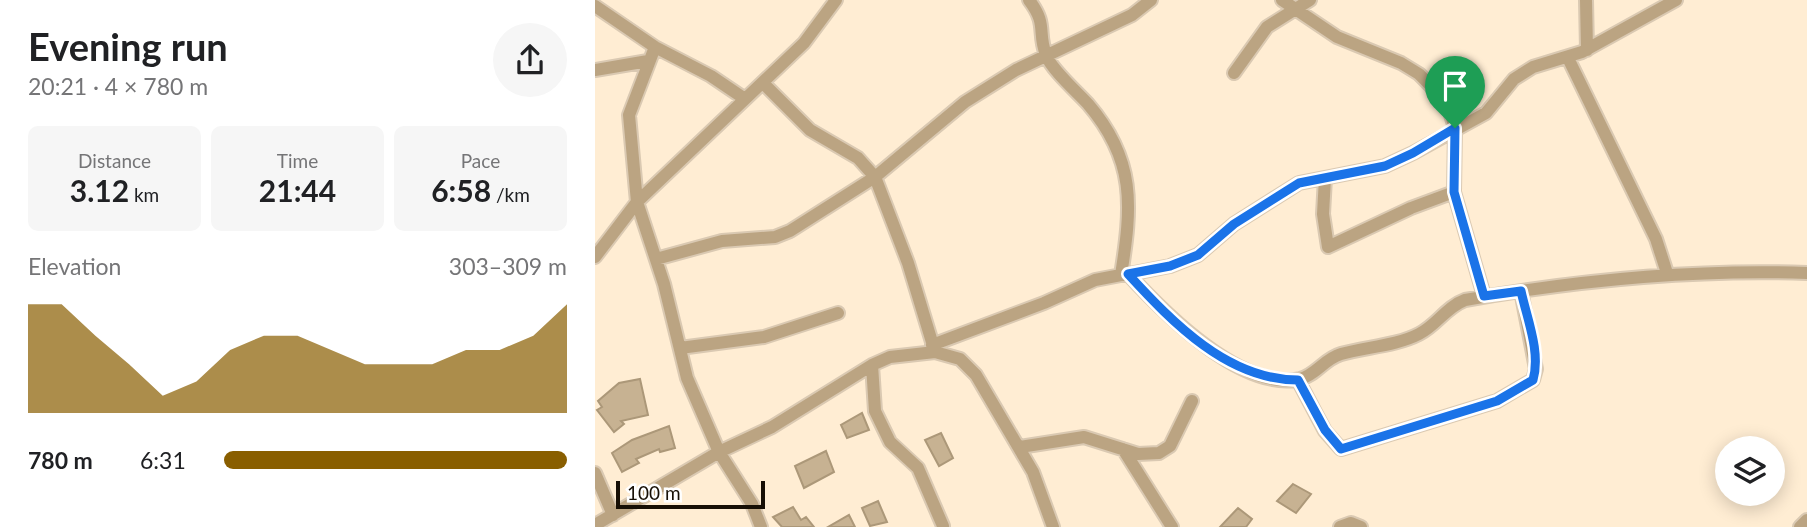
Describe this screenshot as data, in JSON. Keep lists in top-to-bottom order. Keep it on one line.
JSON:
{"scale_bar":"100 m","page":{"heading":["Evening run","20:21 · 4 × 780 m"],"stats":[["Distance","3.12 km"],["Time","21:44"],["Pace","6:58 /km"]],"chart":["Elevation","303–309 m"],"list":[{"name":"780 m","note":"6:31"}],"scale":"100 m"}}
